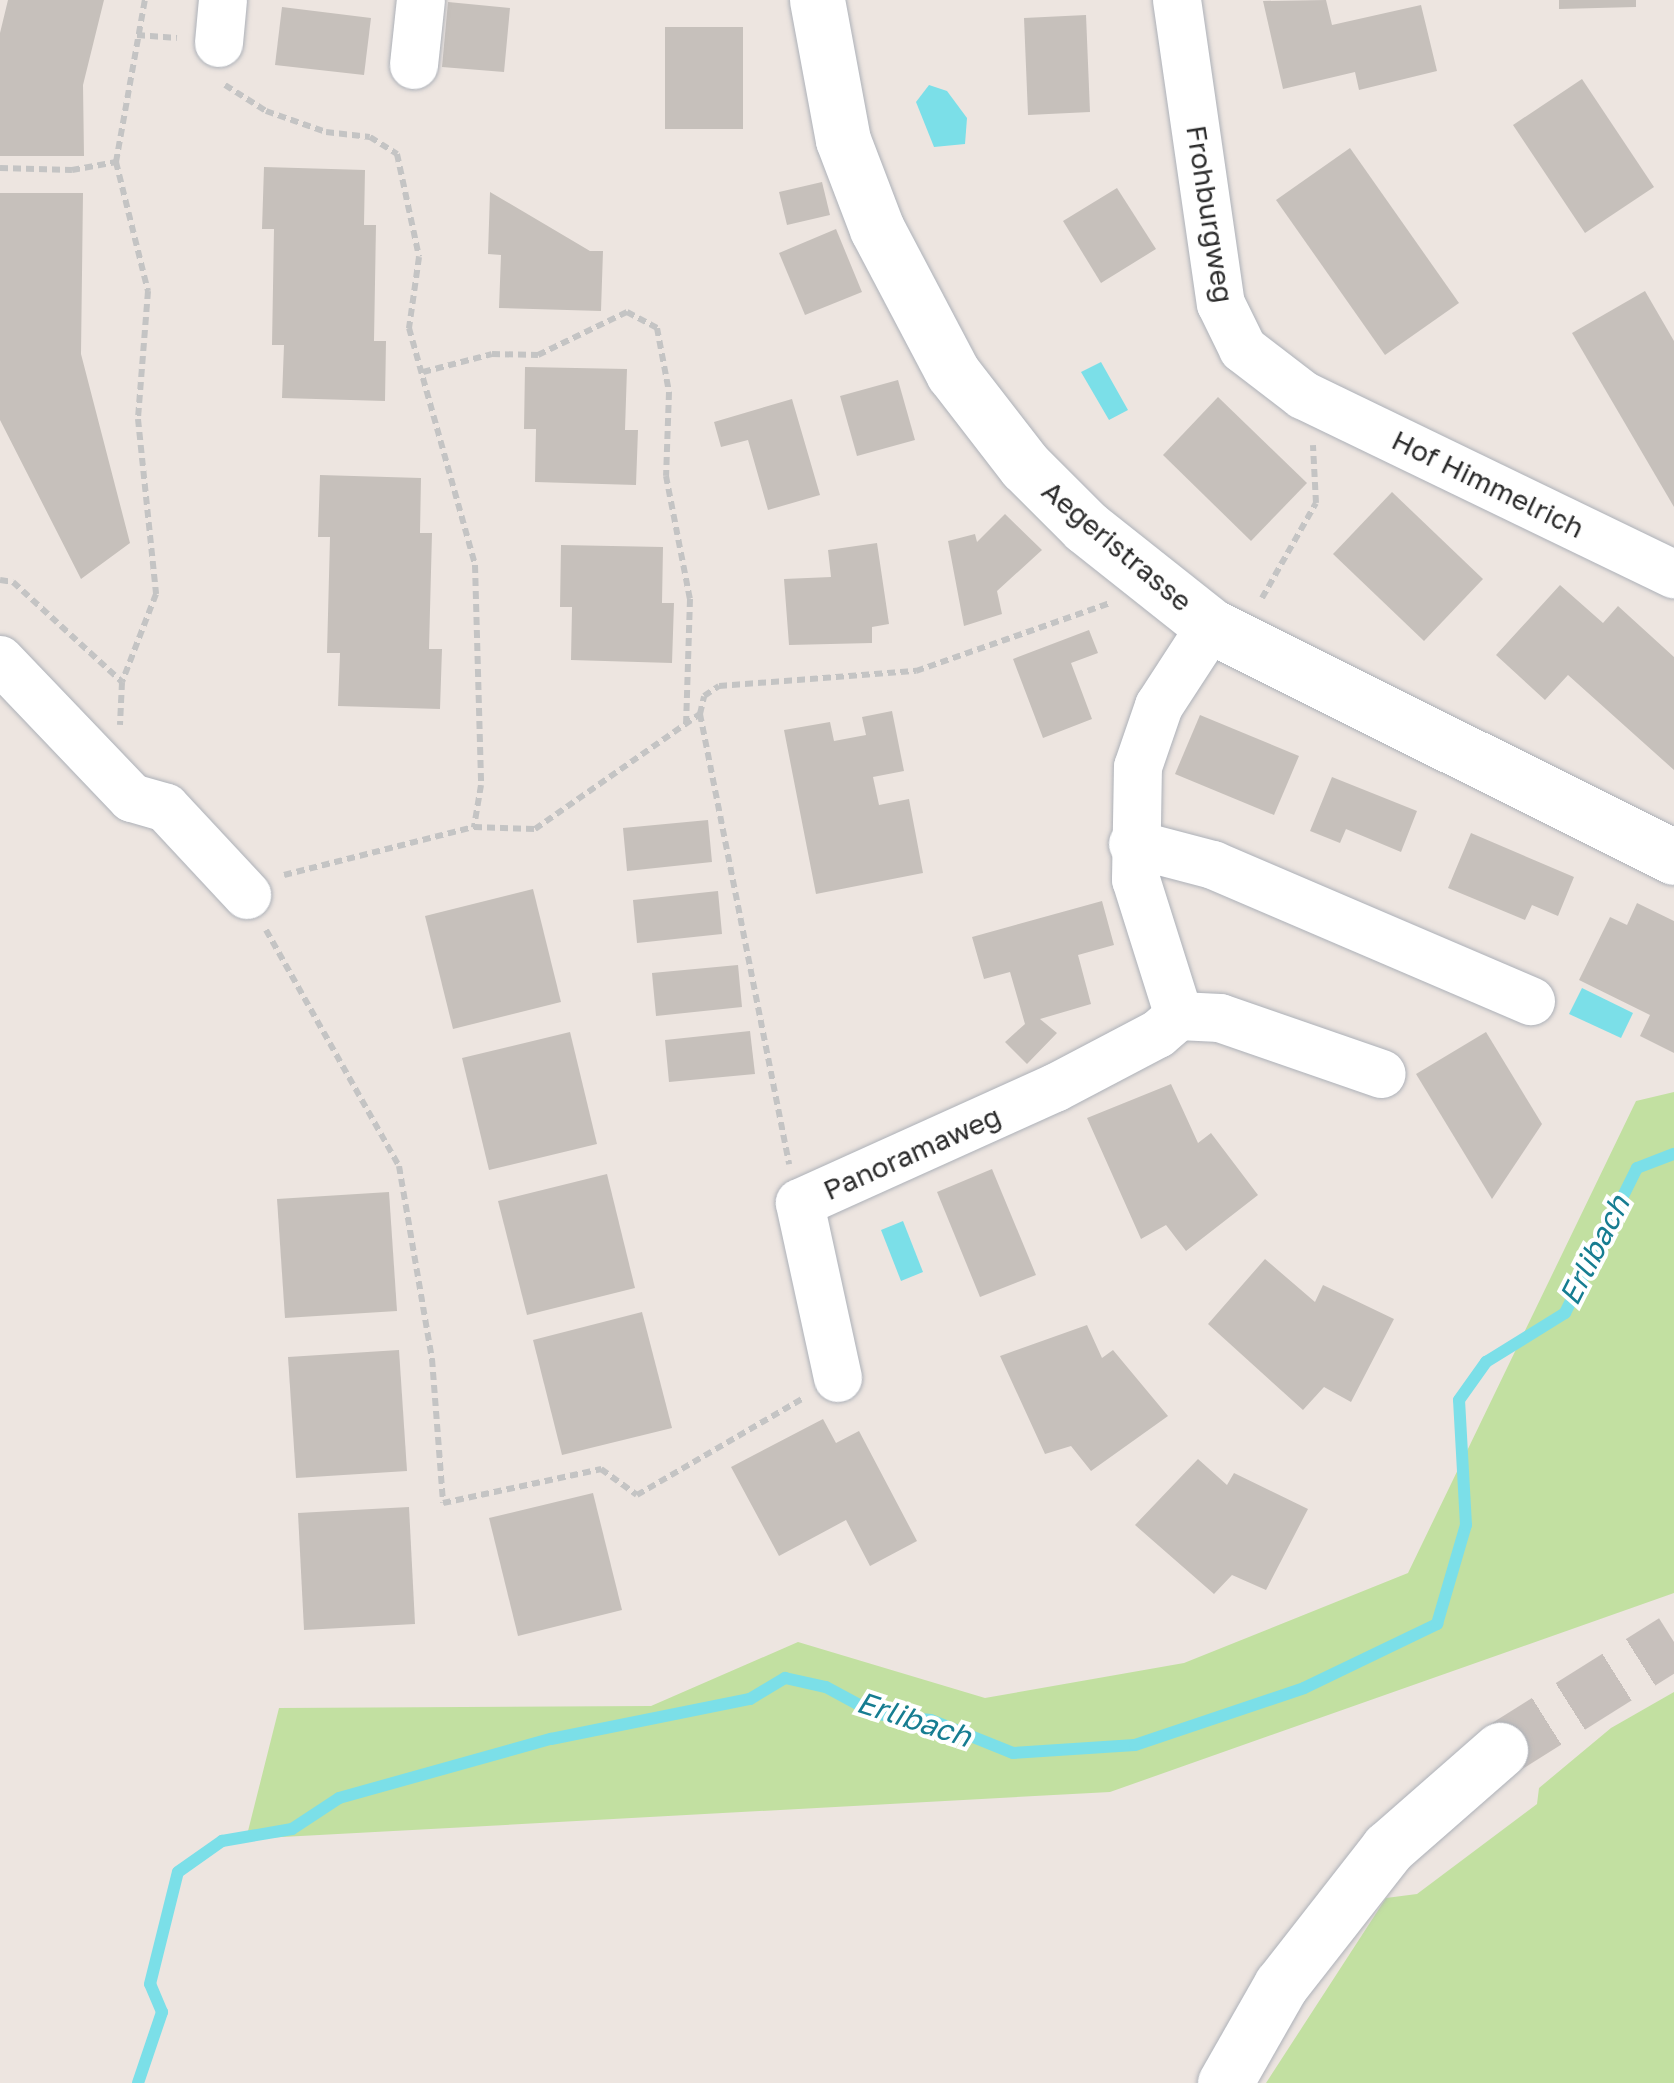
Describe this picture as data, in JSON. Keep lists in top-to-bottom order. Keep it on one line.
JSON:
{"streets":{"street":["Frohburgweg","Hof Himmelrich","Aegeristrasse","Panoramaweg"]},"crossings":[["Frohburgweg","Hof Himmelrich"]],"water":["Erlibach"]}
